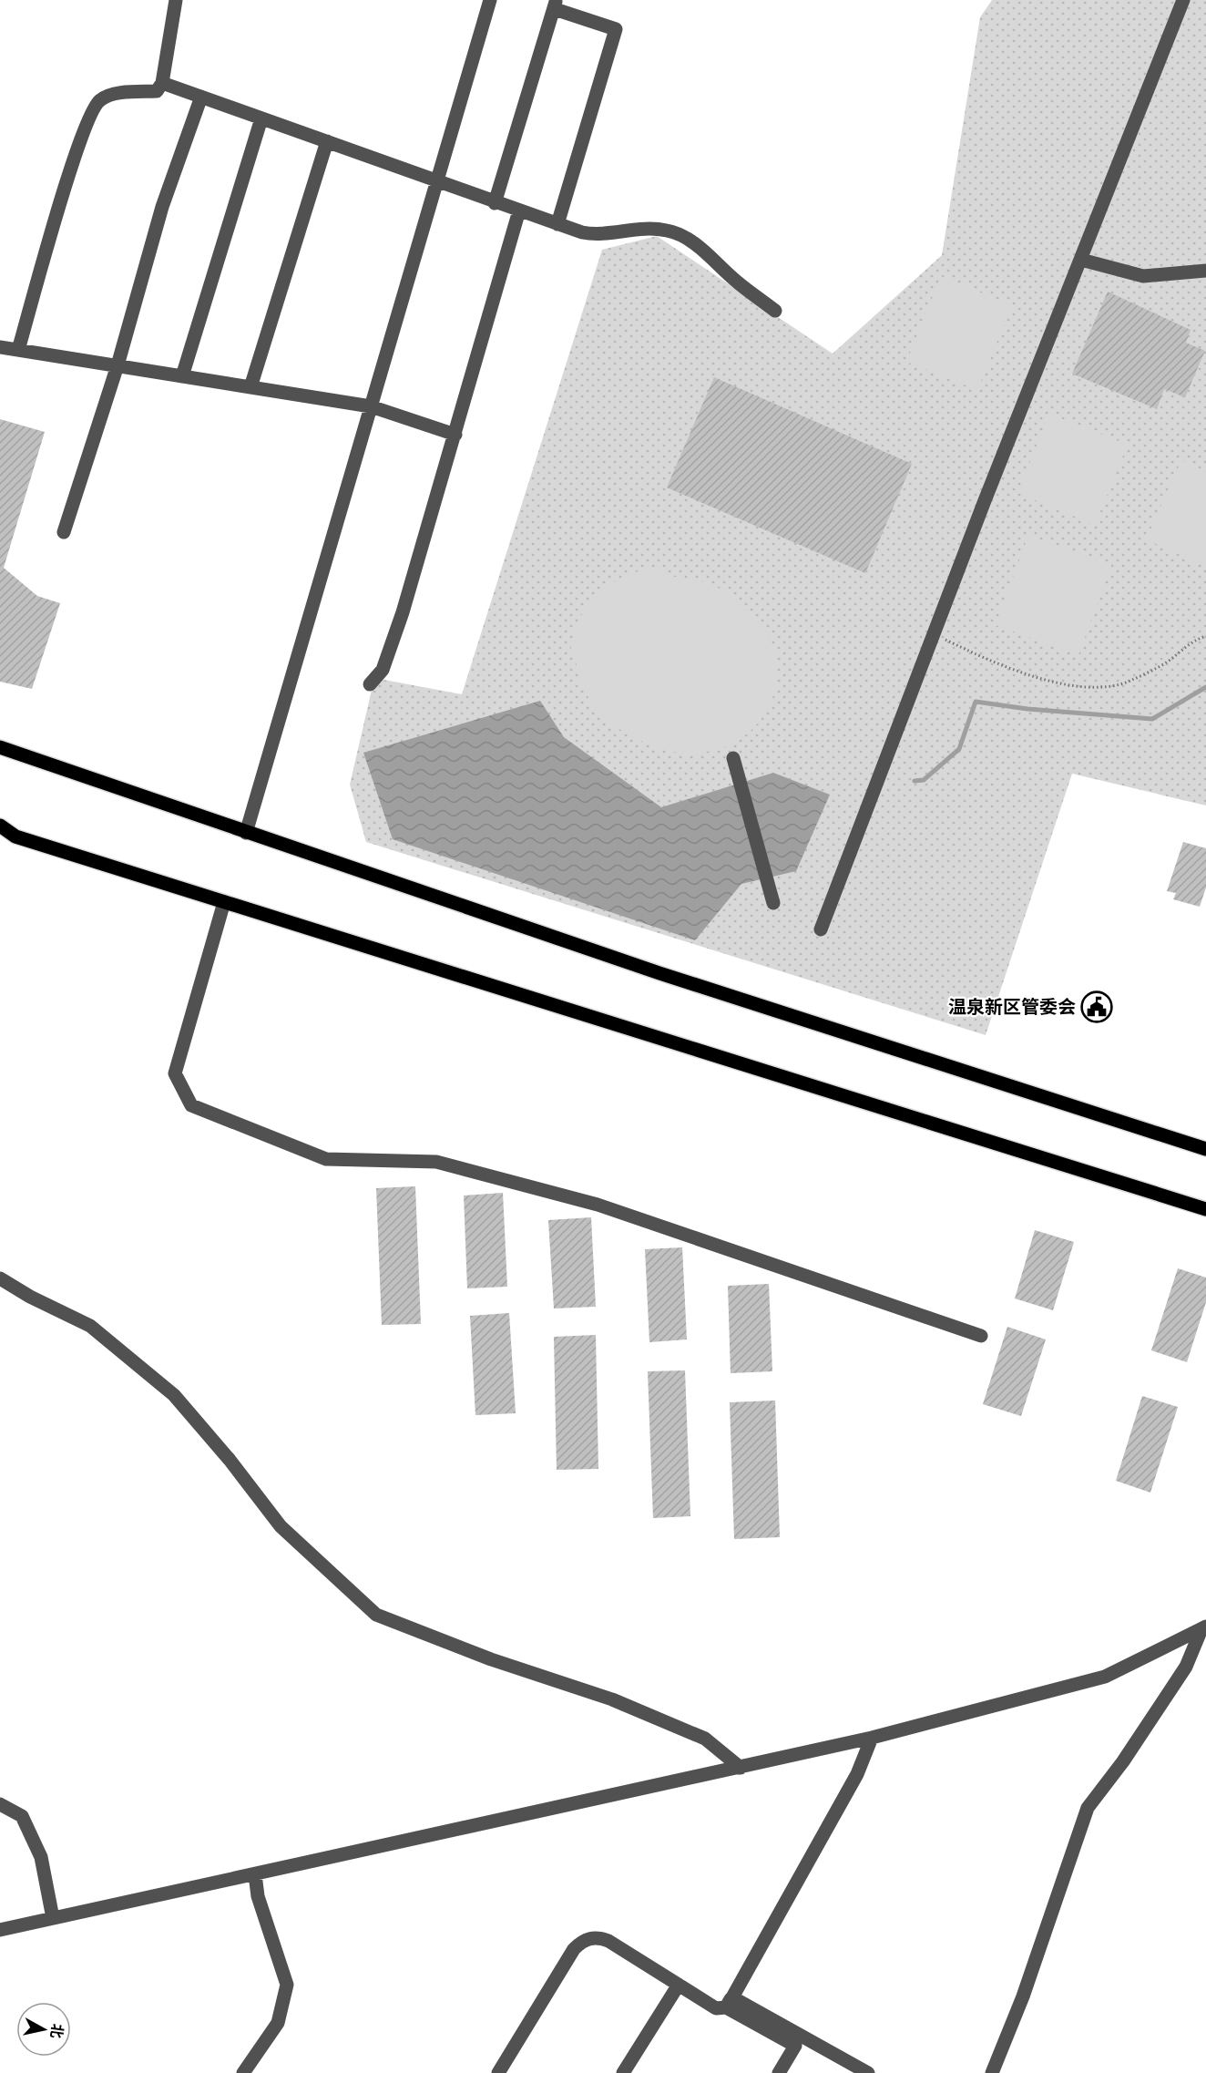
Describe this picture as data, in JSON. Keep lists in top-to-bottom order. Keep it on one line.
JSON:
{"places":{"public building":["温泉新区管委会"]},"north":"right"}
